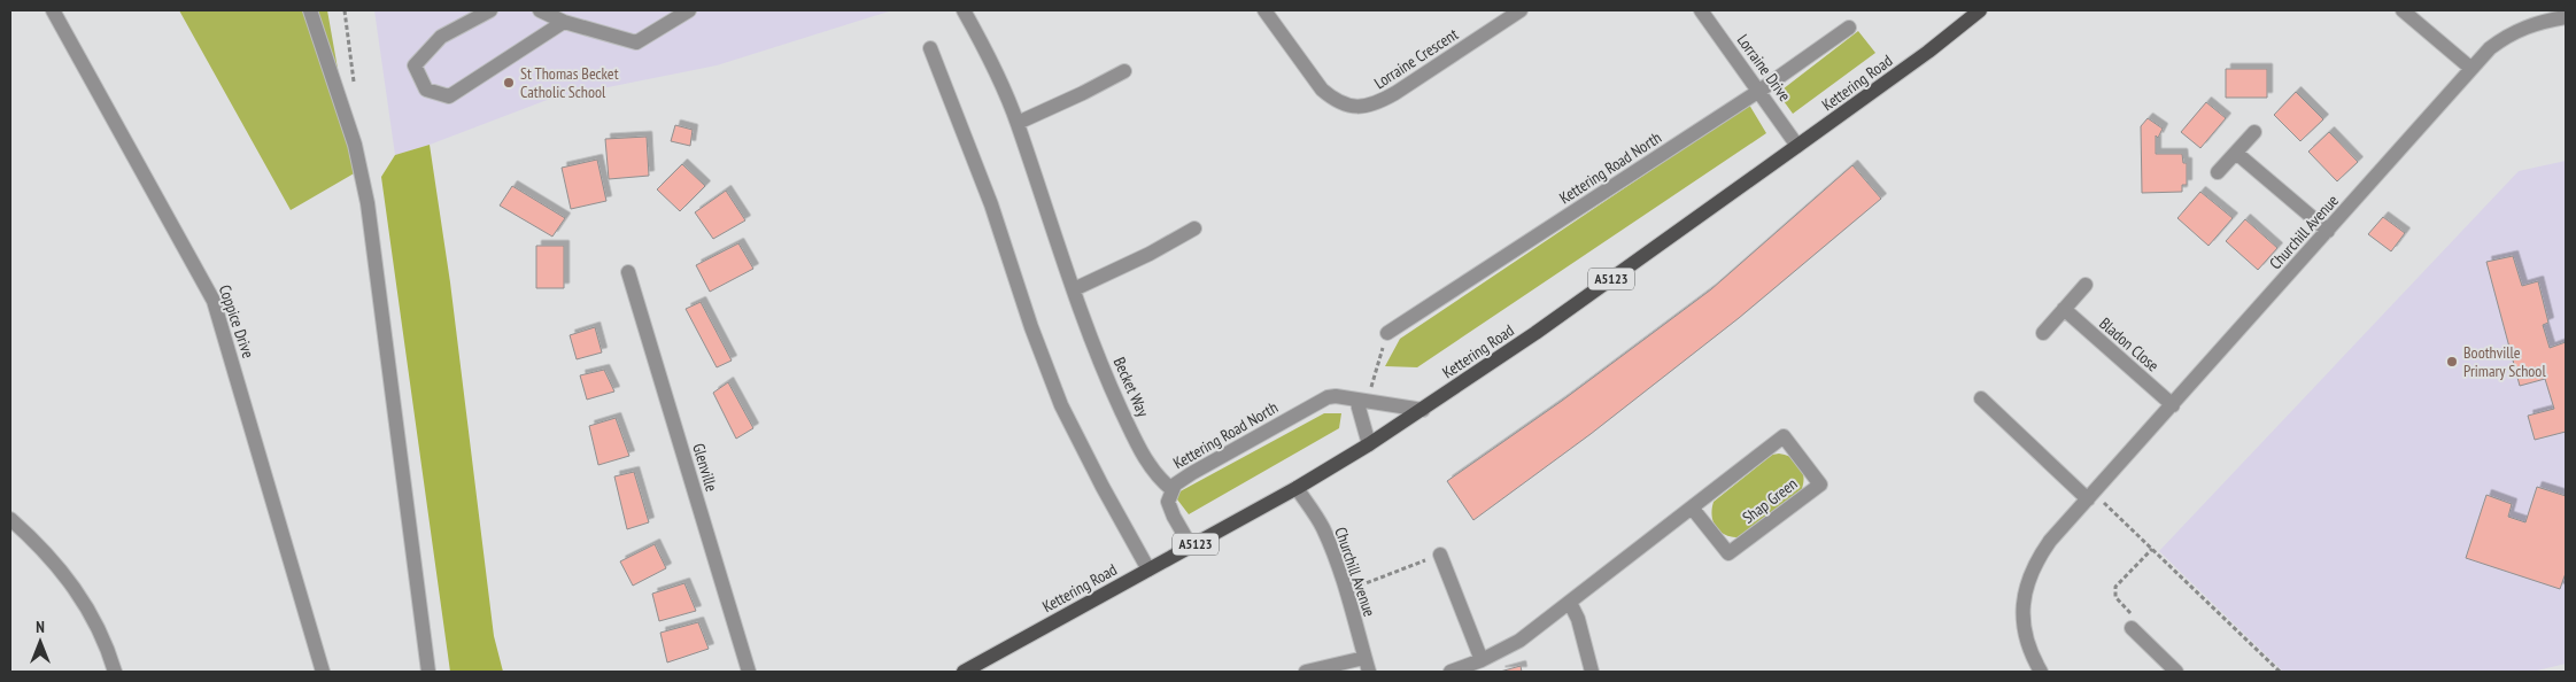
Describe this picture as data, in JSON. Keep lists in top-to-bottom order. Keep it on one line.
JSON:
{"streets":{"main road":["Kettering Road","A5123"],"street":["Lorraine Crescent","Lorraine Drive","Kettering Road North","Churchill Avenue","Coppice Drive","Bladon Close","Becket Way","Glenville","Shap Green"]},"crossings":[["Lorraine Drive","Kettering Road"],["Lorraine Drive","Kettering Road North"],["Kettering Road","Kettering Road North"],["Kettering Road","Churchill Avenue"],["Kettering Road North","Becket Way"],["Churchill Avenue","Bladon Close"]],"places":["St Thomas Becket Catholic School","Boothville Primary School"],"north":"top"}
